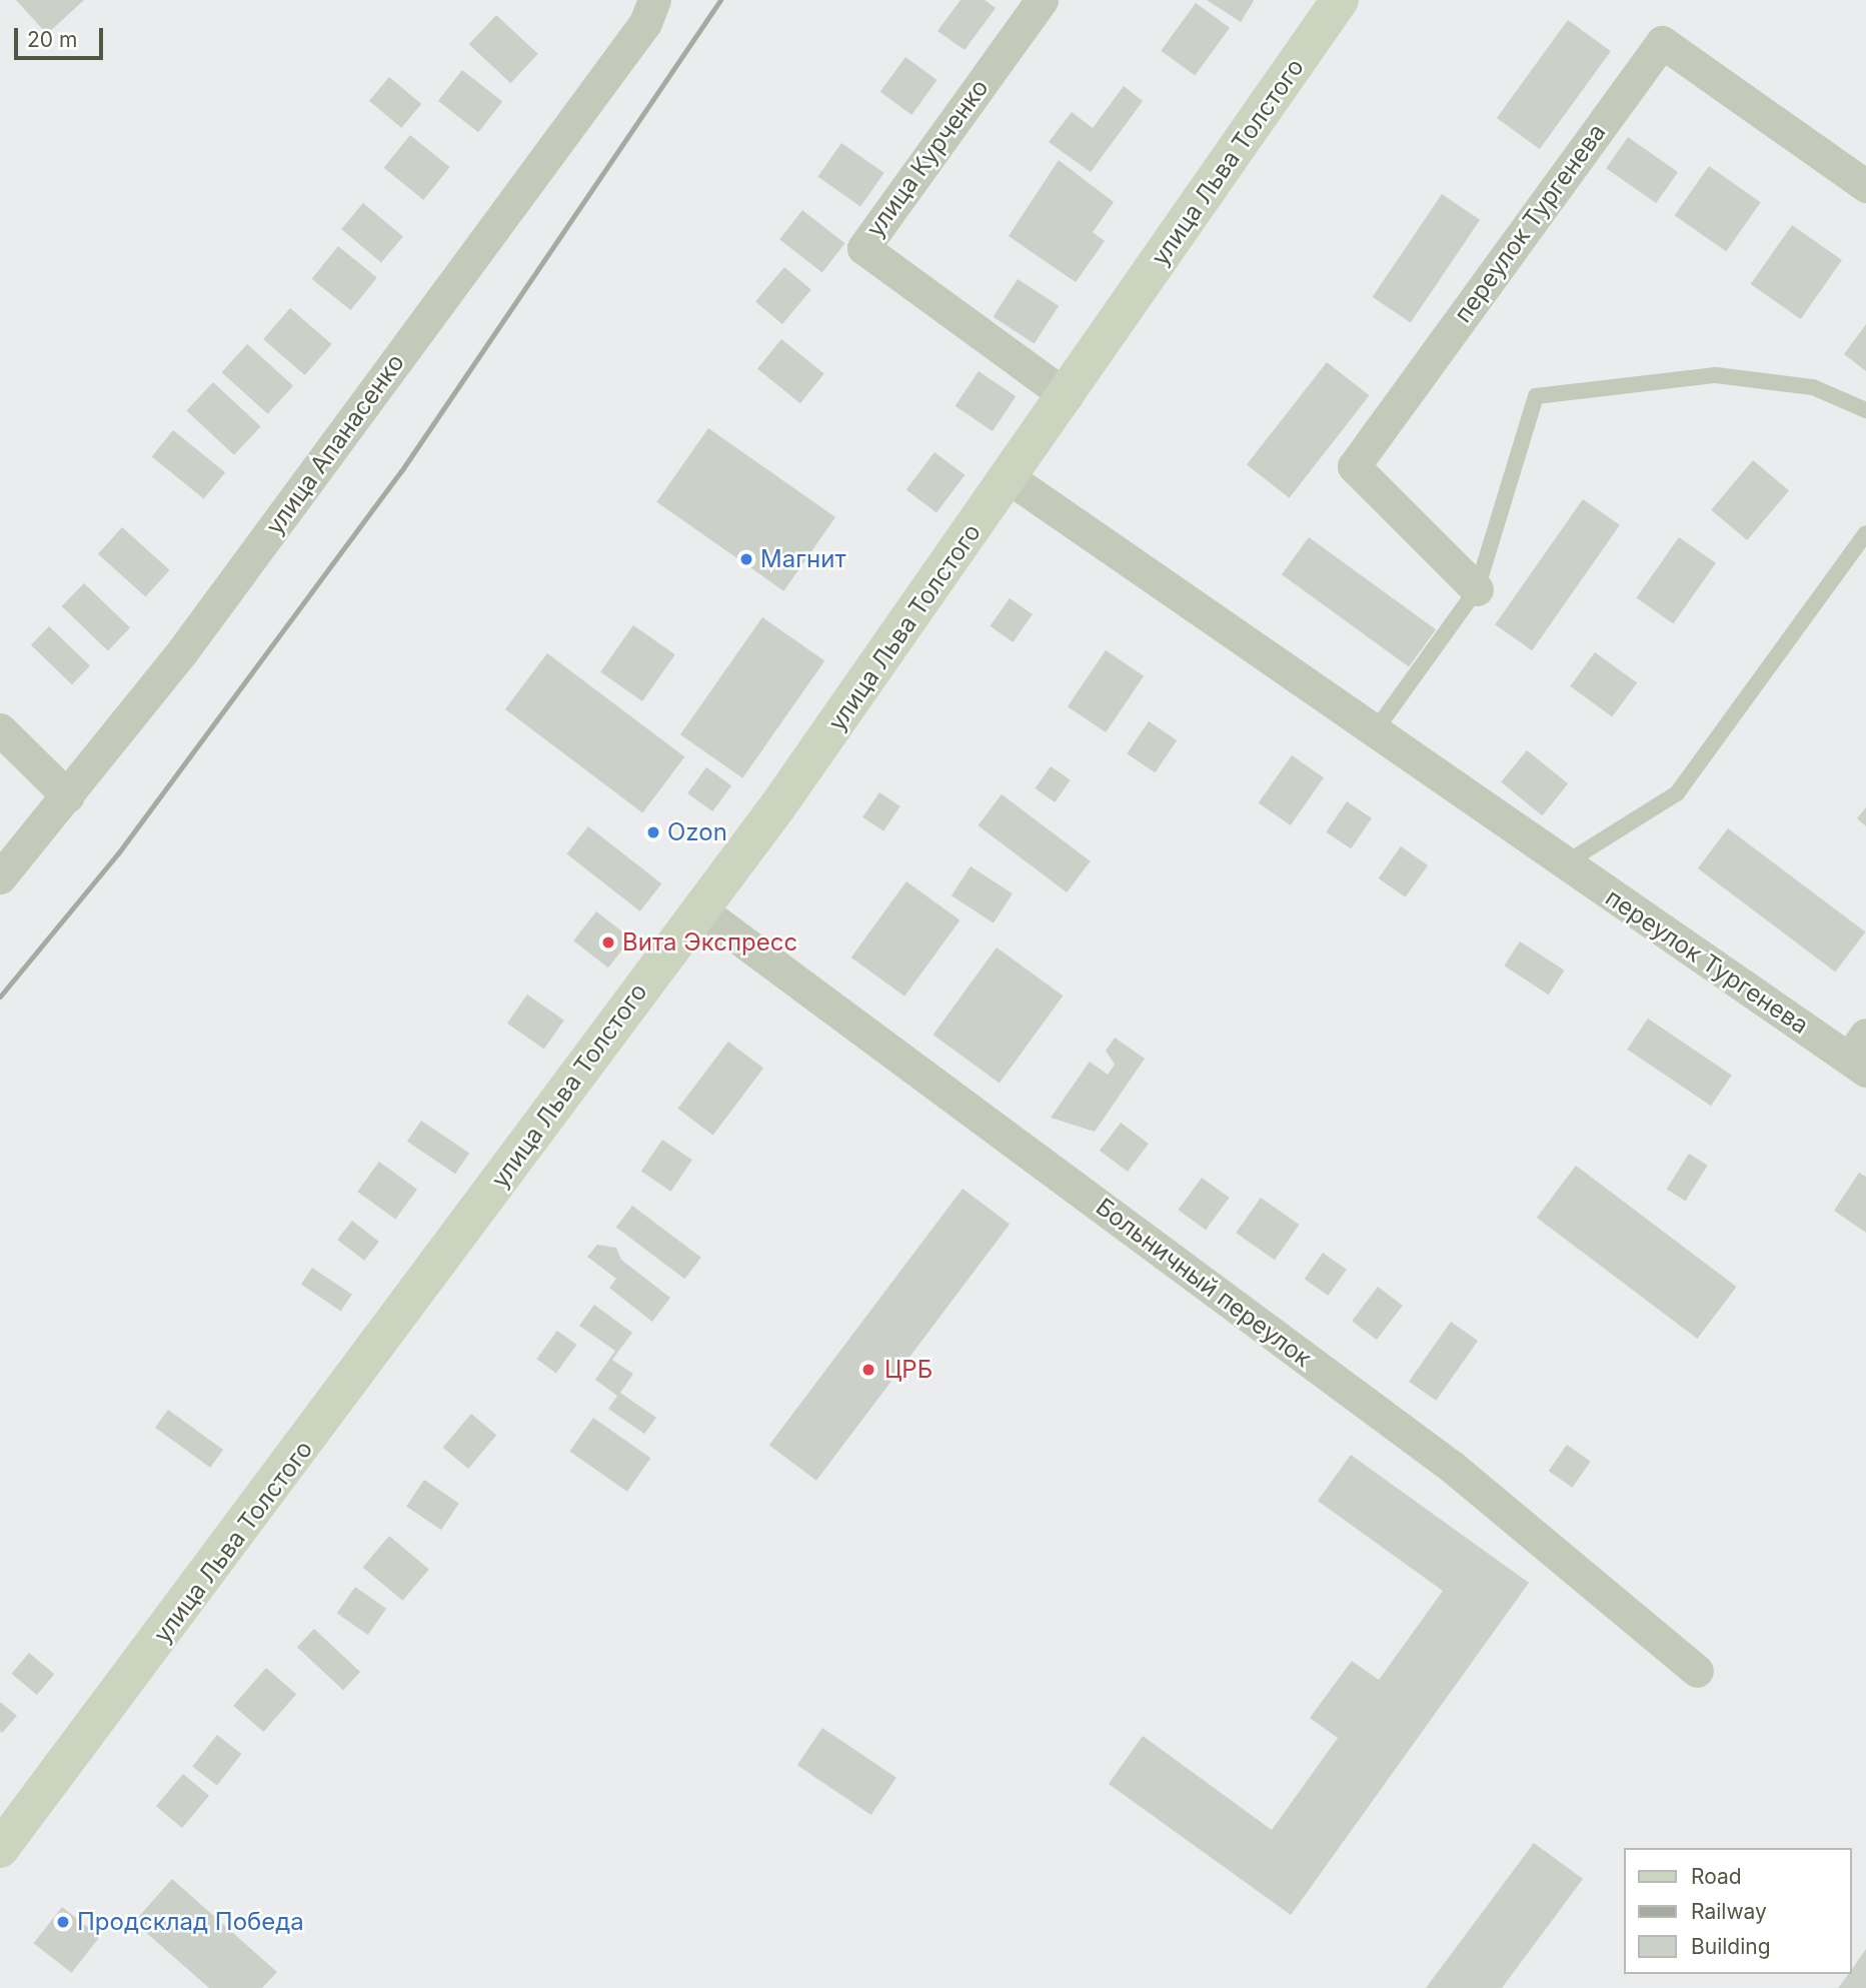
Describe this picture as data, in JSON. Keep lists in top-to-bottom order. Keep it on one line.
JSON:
{"streets":{"main road":["улица Льва Толстого"],"street":["улица Курченко","переулок Тургенева","улица Апанасенко","Больничный переулок"]},"crossings":[["улица Курченко","улица Льва Толстого"],["улица Льва Толстого","переулок Тургенева"],["улица Льва Толстого","Больничный переулок"]],"places":["Магнит","Ozon","Вита Экспресс","ЦРБ","Продсклад Победа"],"legend":["Road","Railway","Building"],"scale_bar":"20 m"}
